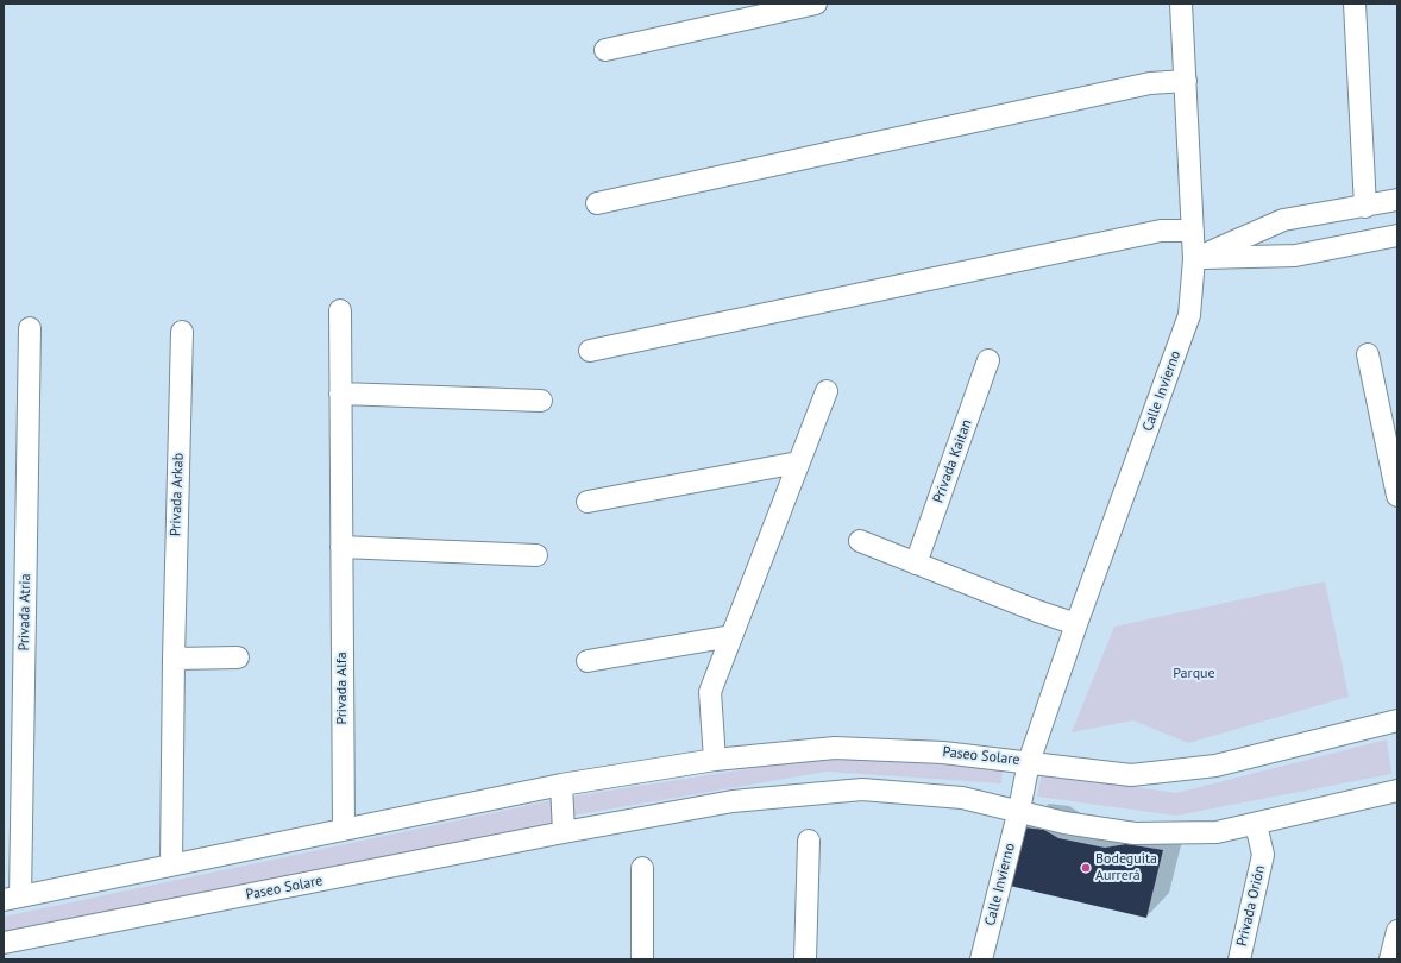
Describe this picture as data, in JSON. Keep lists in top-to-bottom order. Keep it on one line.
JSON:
{"streets":{"street":["Calle Invierno","Privada Kaitan","Privada Arkab","Privada Atria","Privada Alfa","Paseo Solare","Privada Orión"]},"crossings":[["Calle Invierno","Paseo Solare"],["Privada Arkab","Paseo Solare"],["Privada Atria","Paseo Solare"],["Privada Alfa","Paseo Solare"],["Paseo Solare","Privada Orión"]],"parks":["Parque"],"places":["Bodeguita Aurrerá"]}
